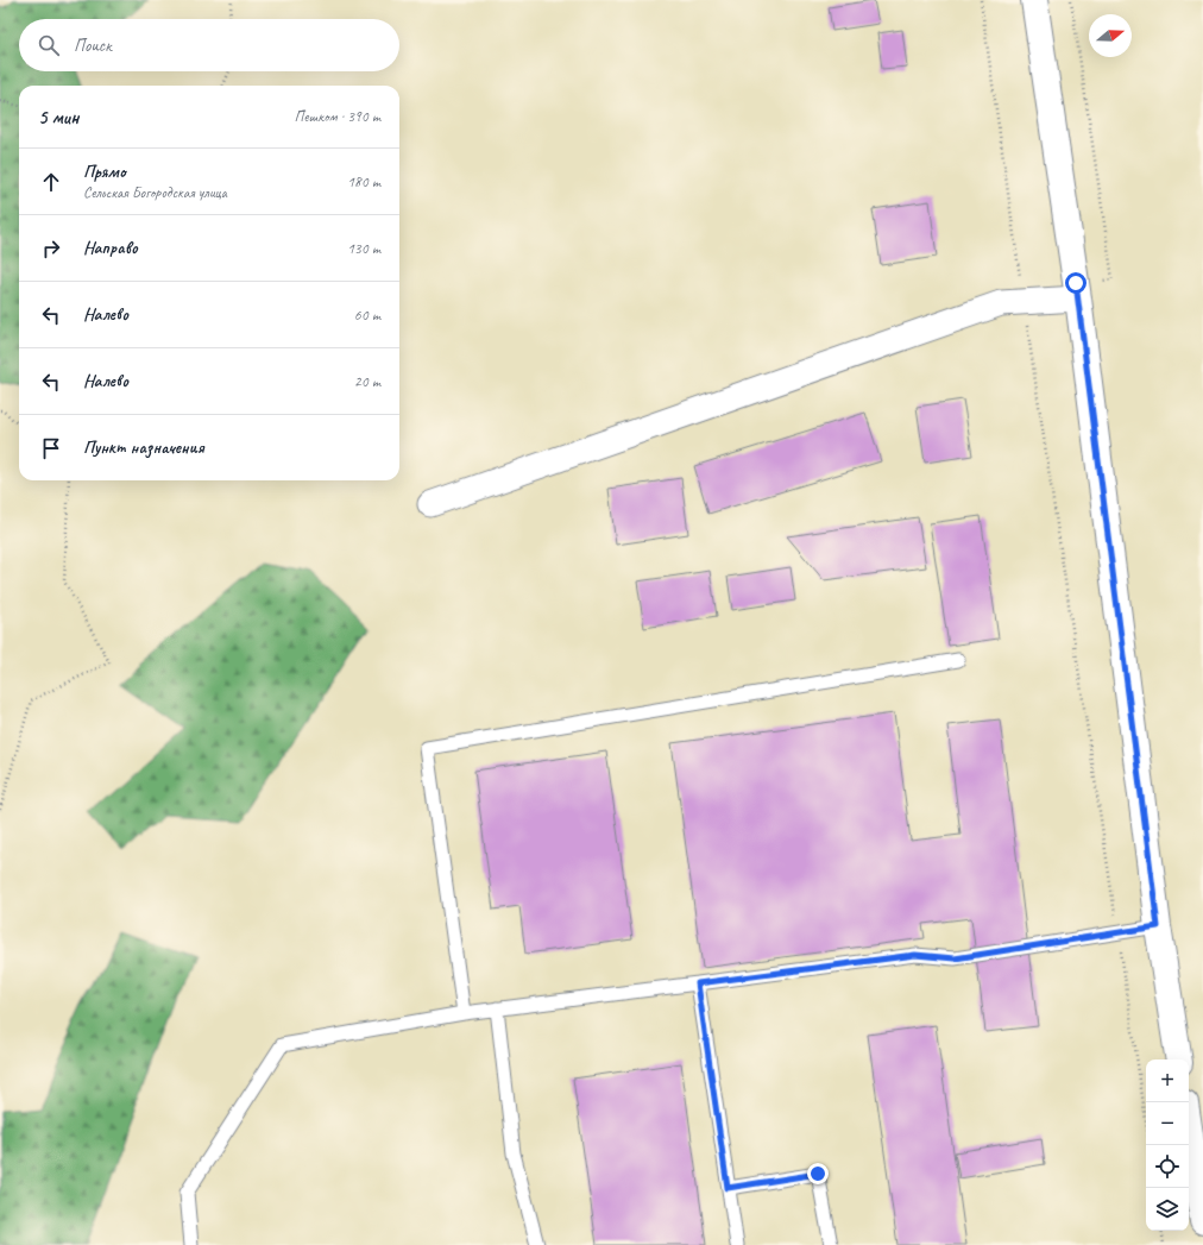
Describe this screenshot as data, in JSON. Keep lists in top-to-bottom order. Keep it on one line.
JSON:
{"north":"right","page":{"search":"Поиск","heading":["5 мин","Пешком · 390 m"],"list":[["Прямо","Сельская Богородская улица","180 m"],["Направо","130 m"],["Налево","60 m"],["Налево","20 m"],"Пункт назначения"],"map_buttons":["+","−"]}}
